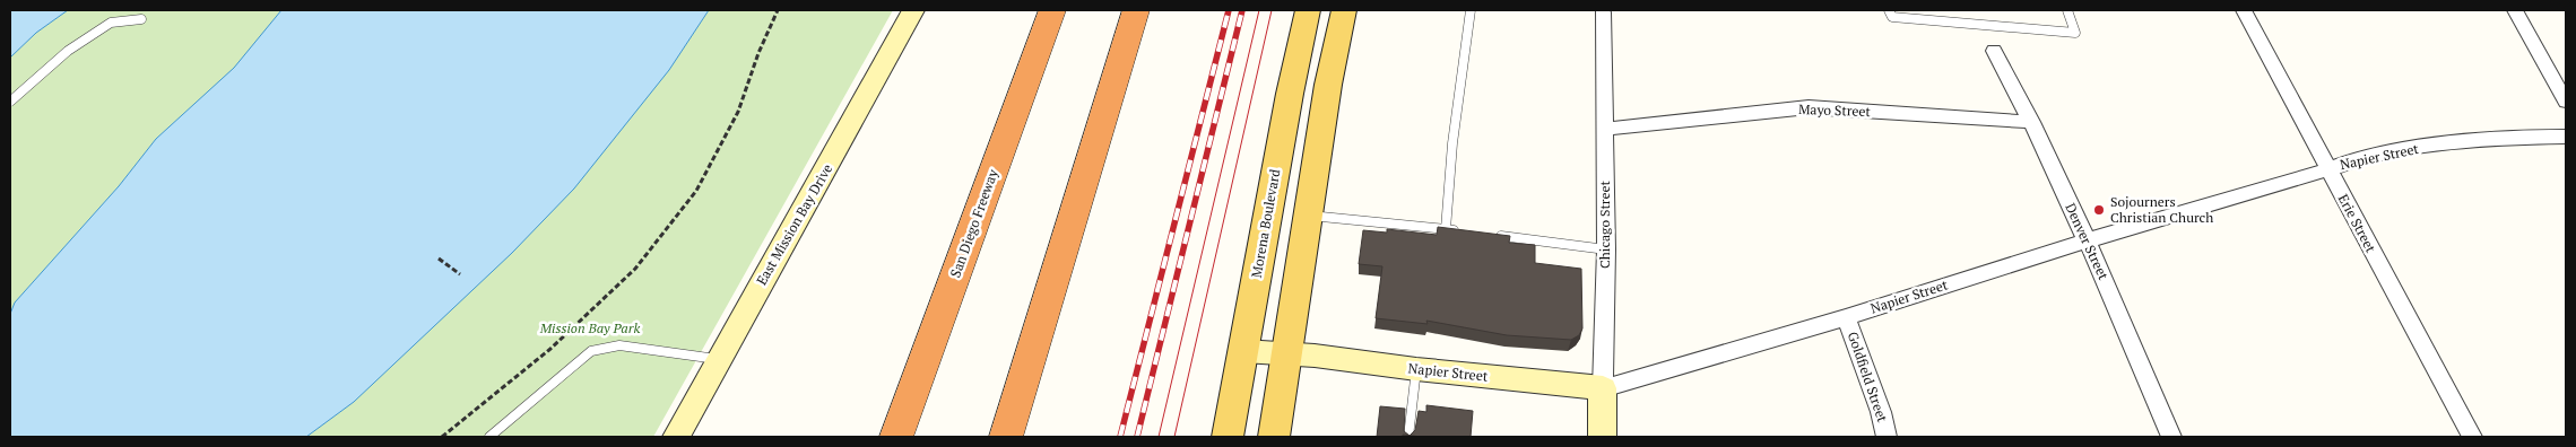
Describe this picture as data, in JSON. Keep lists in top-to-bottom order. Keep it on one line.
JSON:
{"streets":{"highway":["San Diego Freeway"],"main road":["Napier Street","Morena Boulevard","East Mission Bay Drive","Chicago Street"],"street":["Mayo Street","Erie Street","Denver Street","Goldfield Street"]},"crossings":[["Mayo Street","Chicago Street"],["Mayo Street","Denver Street"],["Napier Street","Morena Boulevard"],["Napier Street","Erie Street"],["Napier Street","Chicago Street"],["Napier Street","Denver Street"],["Napier Street","Goldfield Street"]],"parks":["Mission Bay Park"],"places":["Sojourners Christian Church"]}
